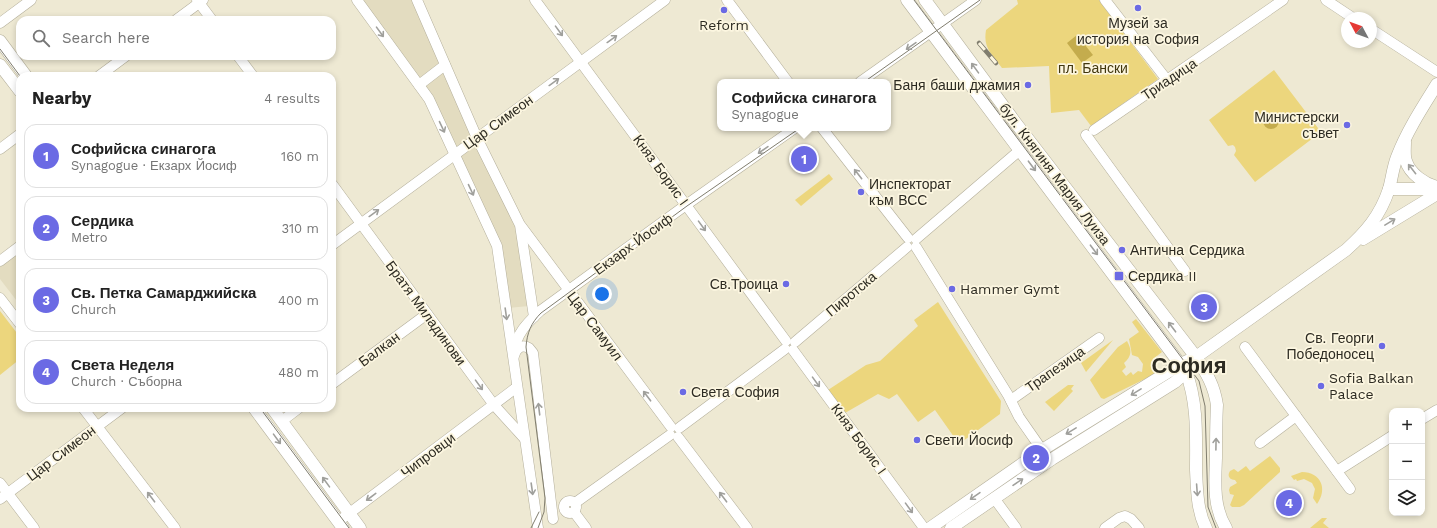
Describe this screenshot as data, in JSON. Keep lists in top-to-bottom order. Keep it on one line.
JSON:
{"streets":{"main road":["бул. Княгиня Мария Луиза"],"street":["Триадица","Цар Симеон","Княз Борис I","Екзарх Йосиф","Пиротска","Братя Миладинови","Цар Самуил","Балкан","Трапезица","Чипровци"]},"crossings":[["Цар Симеон","Княз Борис I"],["Цар Симеон","Братя Миладинови"],["Княз Борис I","Екзарх Йосиф"],["Княз Борис I","Пиротска"],["бул. Княгиня Мария Луиза","Пиротска"],["Екзарх Йосиф","Цар Самуил"],["Пиротска","Цар Самуил"],["Братя Миладинови","Балкан"],["Братя Миладинови","Чипровци"]],"one_way":["Цар Симеон","Княз Борис I","Екзарх Йосиф","Цар Самуил","Чипровци"],"districts":["София"],"parks":["пл. Бански"],"places":{"other":["Музей за история на София","Reform","Баня баши джамия","Министерски съвет","Инспекторат към ВСС","Антична Сердика","Св.Троица","Hammer Gymt","Св. Георги Победоносец","Sofia Balkan Palace","Света София","Свети Йосиф"],"transit":["Сердика II"]},"north":"top left","page":{"search":"Search here","heading":["Nearby","4 results"],"popup":["Софийска синагога","Synagogue"],"list":[{"mark":"1","name":"Софийска синагога","note":"Synagogue · Екзарх Йосиф","value":"160 m"},{"mark":"2","name":"Сердика","note":"Metro","value":"310 m"},{"mark":"3","name":"Св. Петка Самарджийска","note":"Church","value":"400 m"},{"mark":"4","name":"Света Неделя","note":"Church · Съборна","value":"480 m"}],"pins":["1","3","2","4"],"map_buttons":["+","−"]}}
